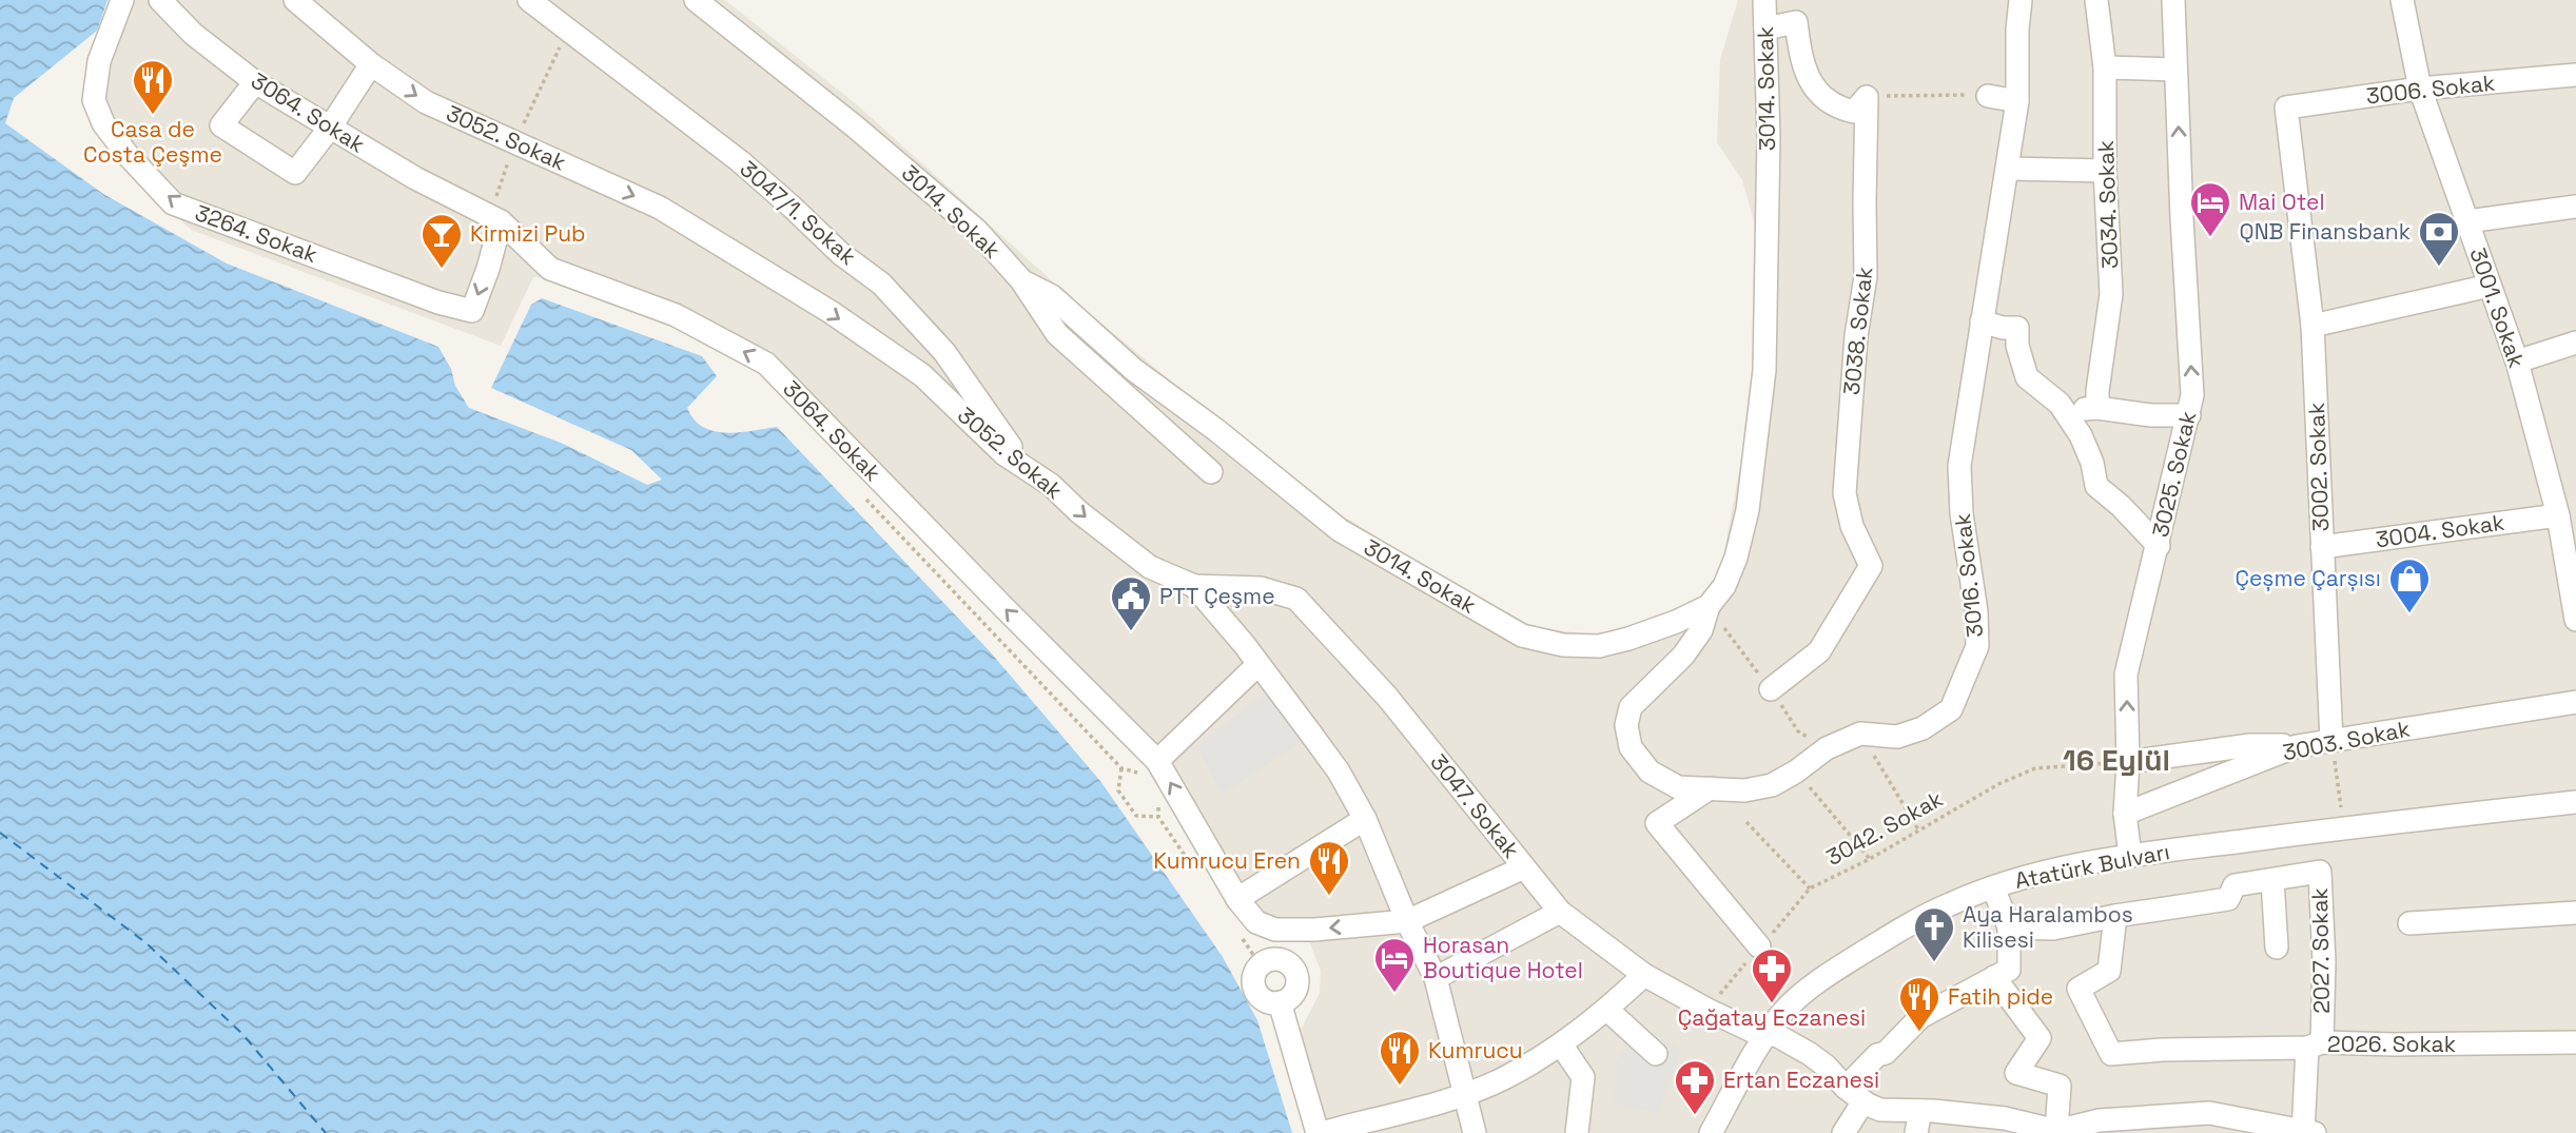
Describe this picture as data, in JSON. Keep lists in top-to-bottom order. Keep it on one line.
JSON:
{"streets":{"street":["3014. Sokak","3006. Sokak","3064. Sokak","3052. Sokak","3034. Sokak","3047/1. Sokak","3264. Sokak","3001. Sokak","3038. Sokak","3002. Sokak","3025. Sokak","3004. Sokak","3016. Sokak","3003. Sokak","3047. Sokak","Atatürk Bulvarı","2027. Sokak","2026. Sokak"],"path":["3042. Sokak"]},"crossings":[["3014. Sokak","3038. Sokak"],["3014. Sokak","3016. Sokak"],["3006. Sokak","3001. Sokak"],["3006. Sokak","3002. Sokak"],["3064. Sokak","3052. Sokak"],["3064. Sokak","3264. Sokak"],["3064. Sokak","3047. Sokak"],["3052. Sokak","3047/1. Sokak"],["3052. Sokak","3047. Sokak"],["3001. Sokak","3004. Sokak"],["3002. Sokak","3004. Sokak"],["3002. Sokak","3003. Sokak"],["3025. Sokak","3003. Sokak"],["3025. Sokak","3042. Sokak"],["3025. Sokak","Atatürk Bulvarı"],["3047. Sokak","3042. Sokak"],["3047. Sokak","Atatürk Bulvarı"],["2027. Sokak","2026. Sokak"]],"one_way":["3064. Sokak","3052. Sokak","3025. Sokak"],"districts":["16 Eylül"],"places":{"restaurant":["Casa de Costa Çeşme","Kumrucu Eren","Fatih pide","Kumrucu"],"hotel":["Mai Otel","Horasan Boutique Hotel"],"bank":["QNB Finansbank"],"bar":["Kirmizi Pub"],"shop":["Çeșme Çarșısı"],"public building":["PTT Çeşme"],"church":["Aya Haralambos Kilisesi"],"pharmacy":["Çağatay Eczanesi","Ertan Eczanesi"]}}
